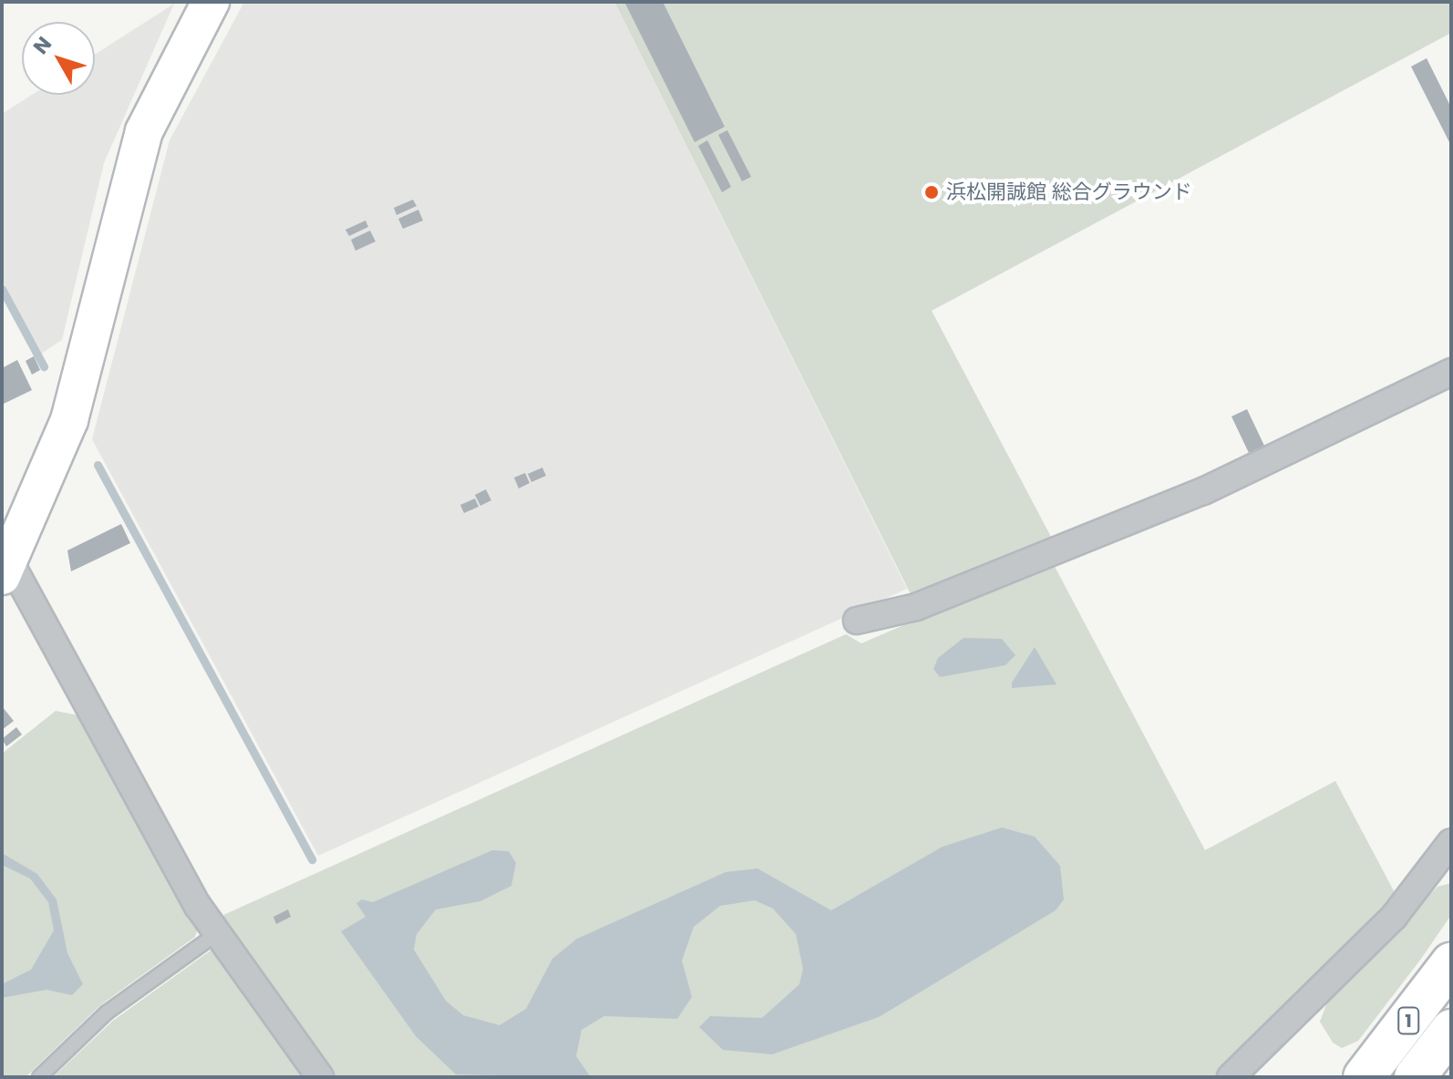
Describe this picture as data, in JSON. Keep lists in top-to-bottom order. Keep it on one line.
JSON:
{"streets":{"highway":["1"]},"places":["浜松開誠館 総合グラウンド"],"north":"top left"}
